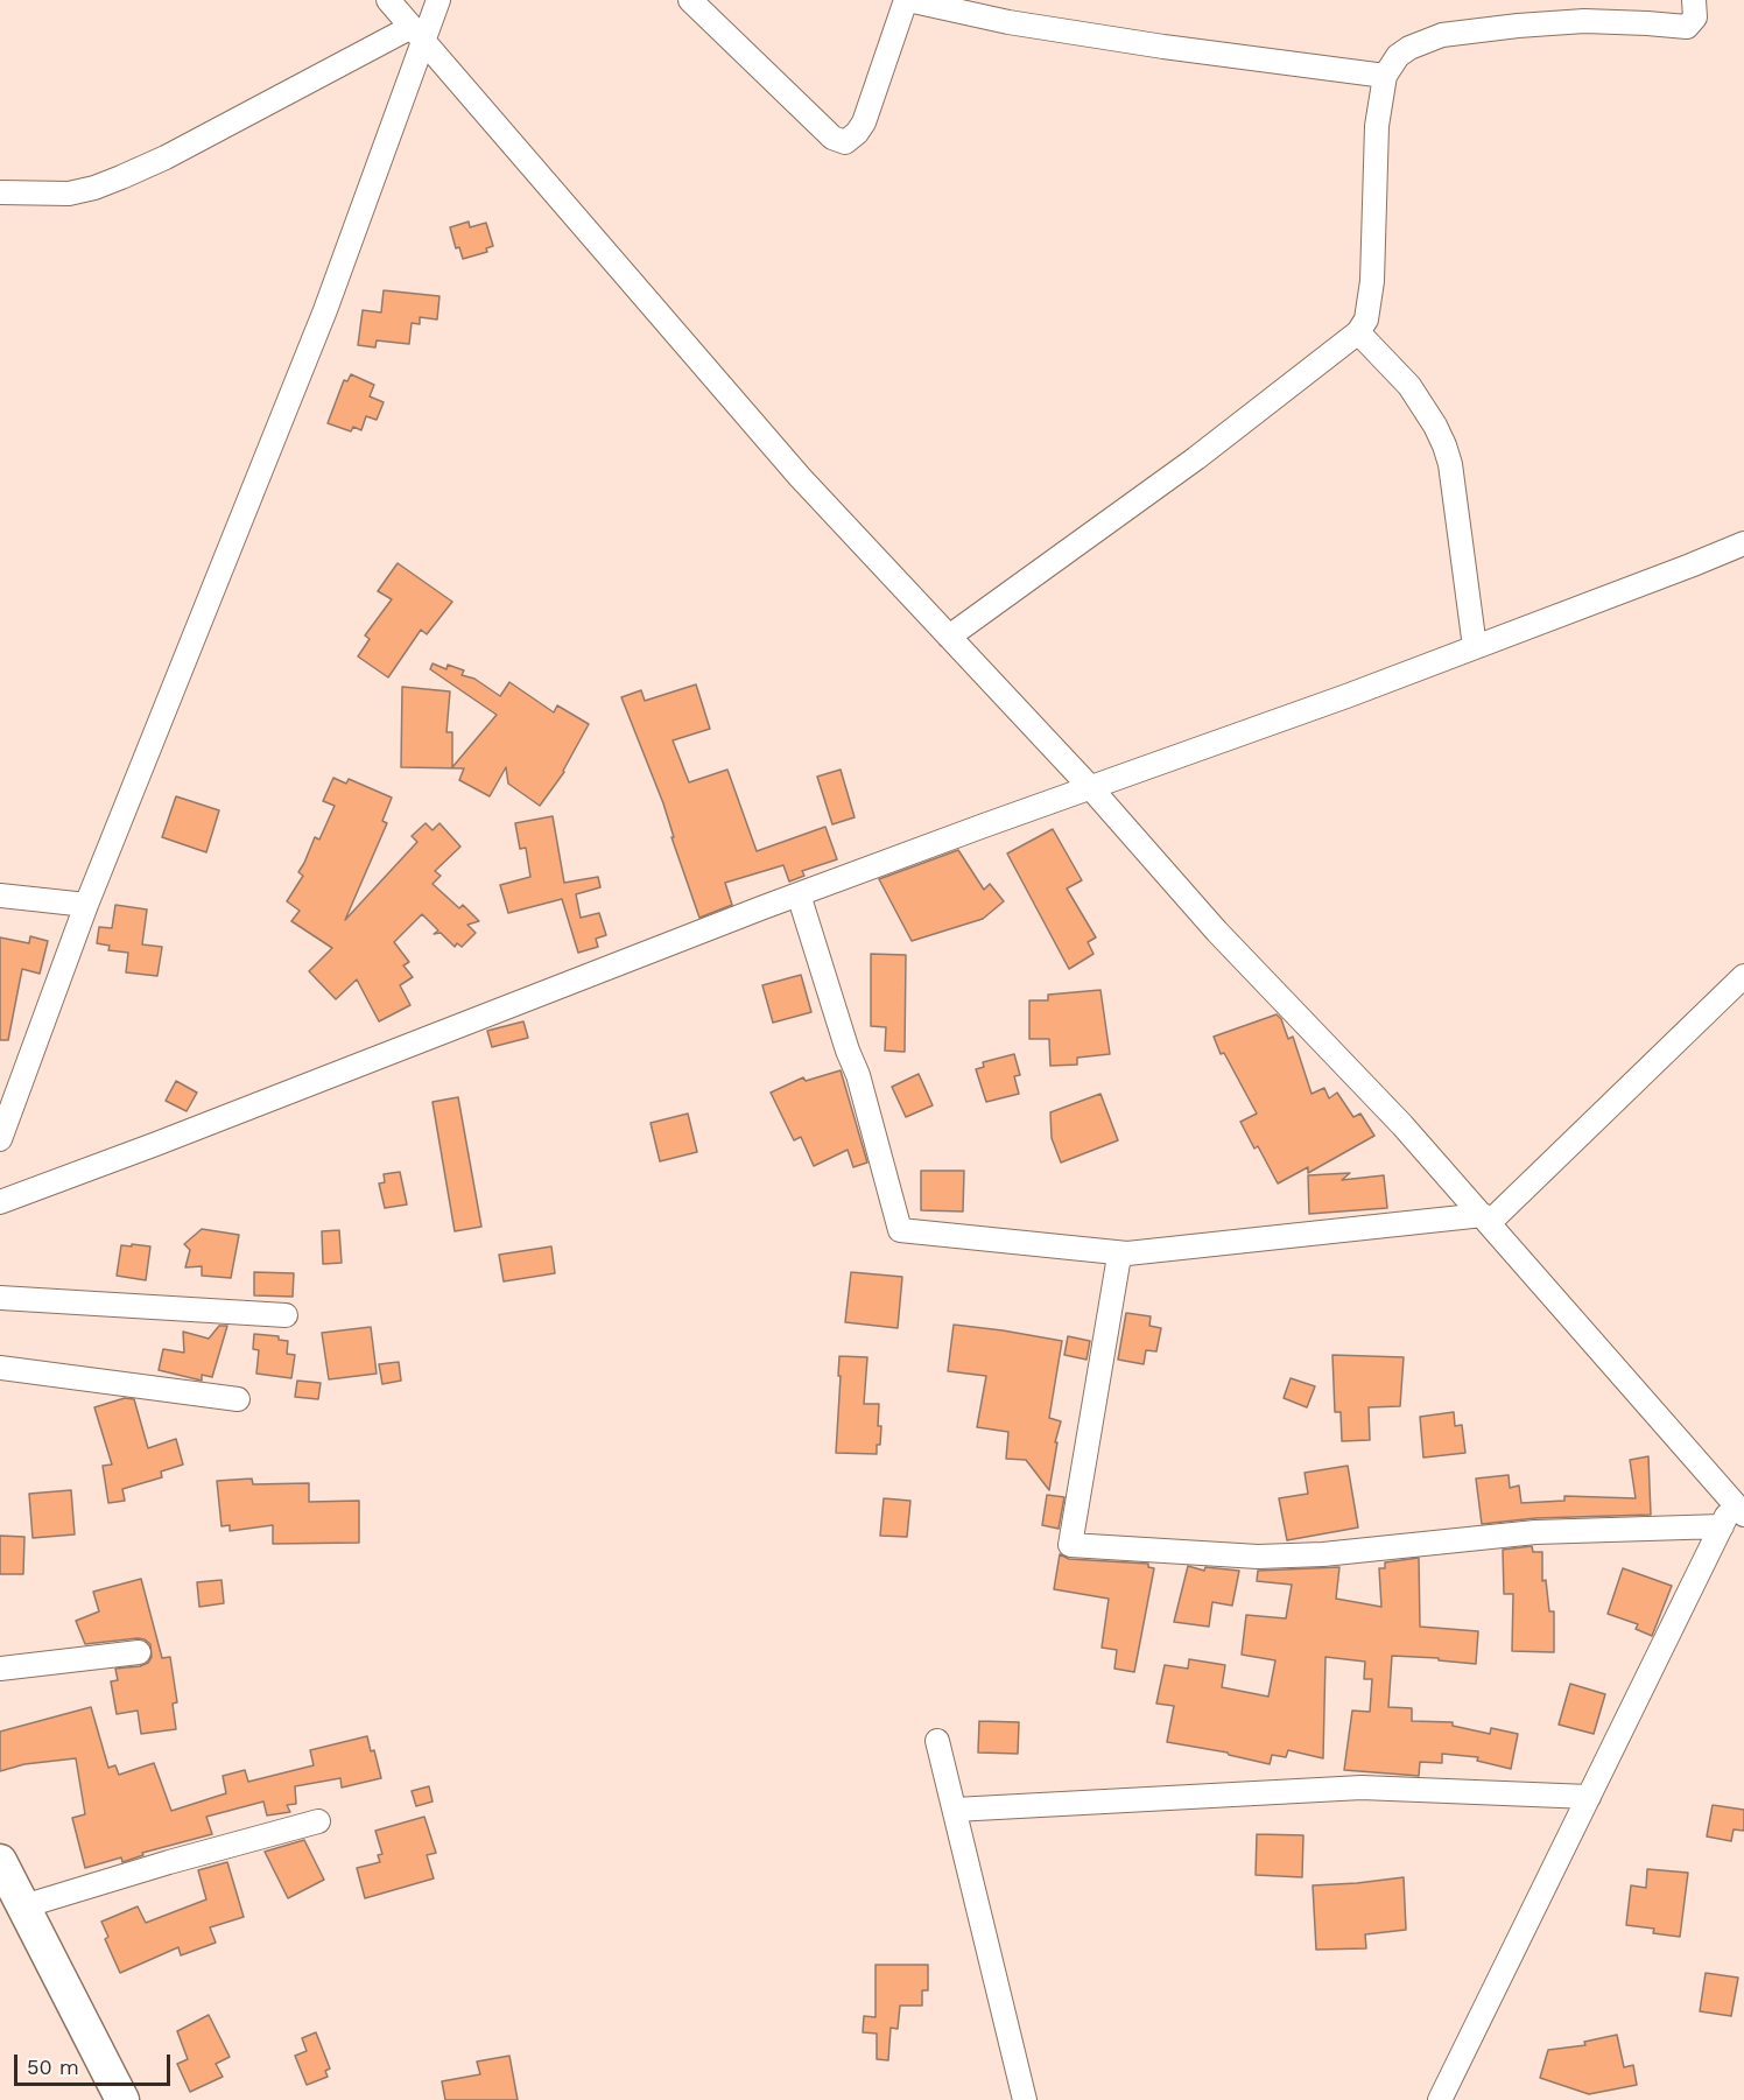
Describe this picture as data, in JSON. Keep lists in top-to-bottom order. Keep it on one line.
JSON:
{"scale_bar":"50 m"}
